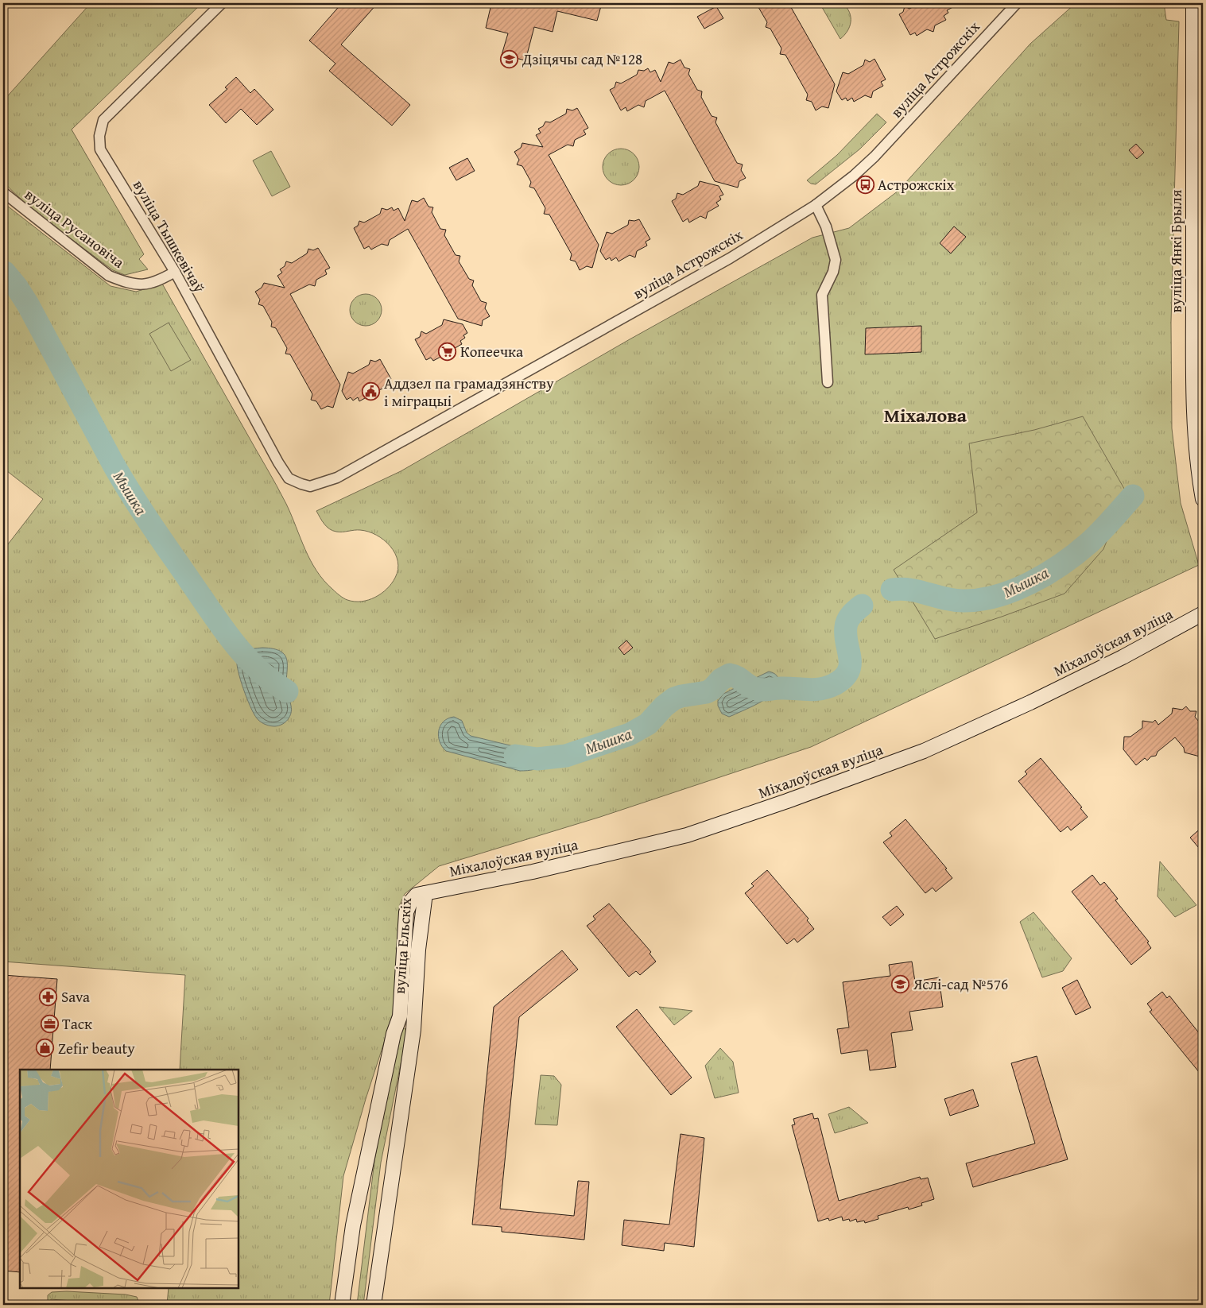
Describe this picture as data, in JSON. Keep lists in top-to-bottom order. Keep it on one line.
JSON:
{"streets":{"street":["вуліца Астрожскіх","вуліца Русановіча","вуліца Тышкевічаў","вуліца Янкі Брыля","Міхалоўская вуліца","вуліца Ельскіх"]},"crossings":[["вуліца Астрожскіх","вуліца Тышкевічаў"],["вуліца Русановіча","вуліца Тышкевічаў"],["Міхалоўская вуліца","вуліца Ельскіх"]],"districts":["Міхалова"],"water":["Мышка"],"places":{"school or university":["Дзіцячы сад №128","Яслі-сад №576"],"bus stop":["Астрожскіх"],"supermarket":["Копеечка"],"public building":["Аддзел па грамадзянству і міграцыі"],"pharmacy":["Sava"],"office":["Таск"],"shop":["Zefir beauty"]}}
